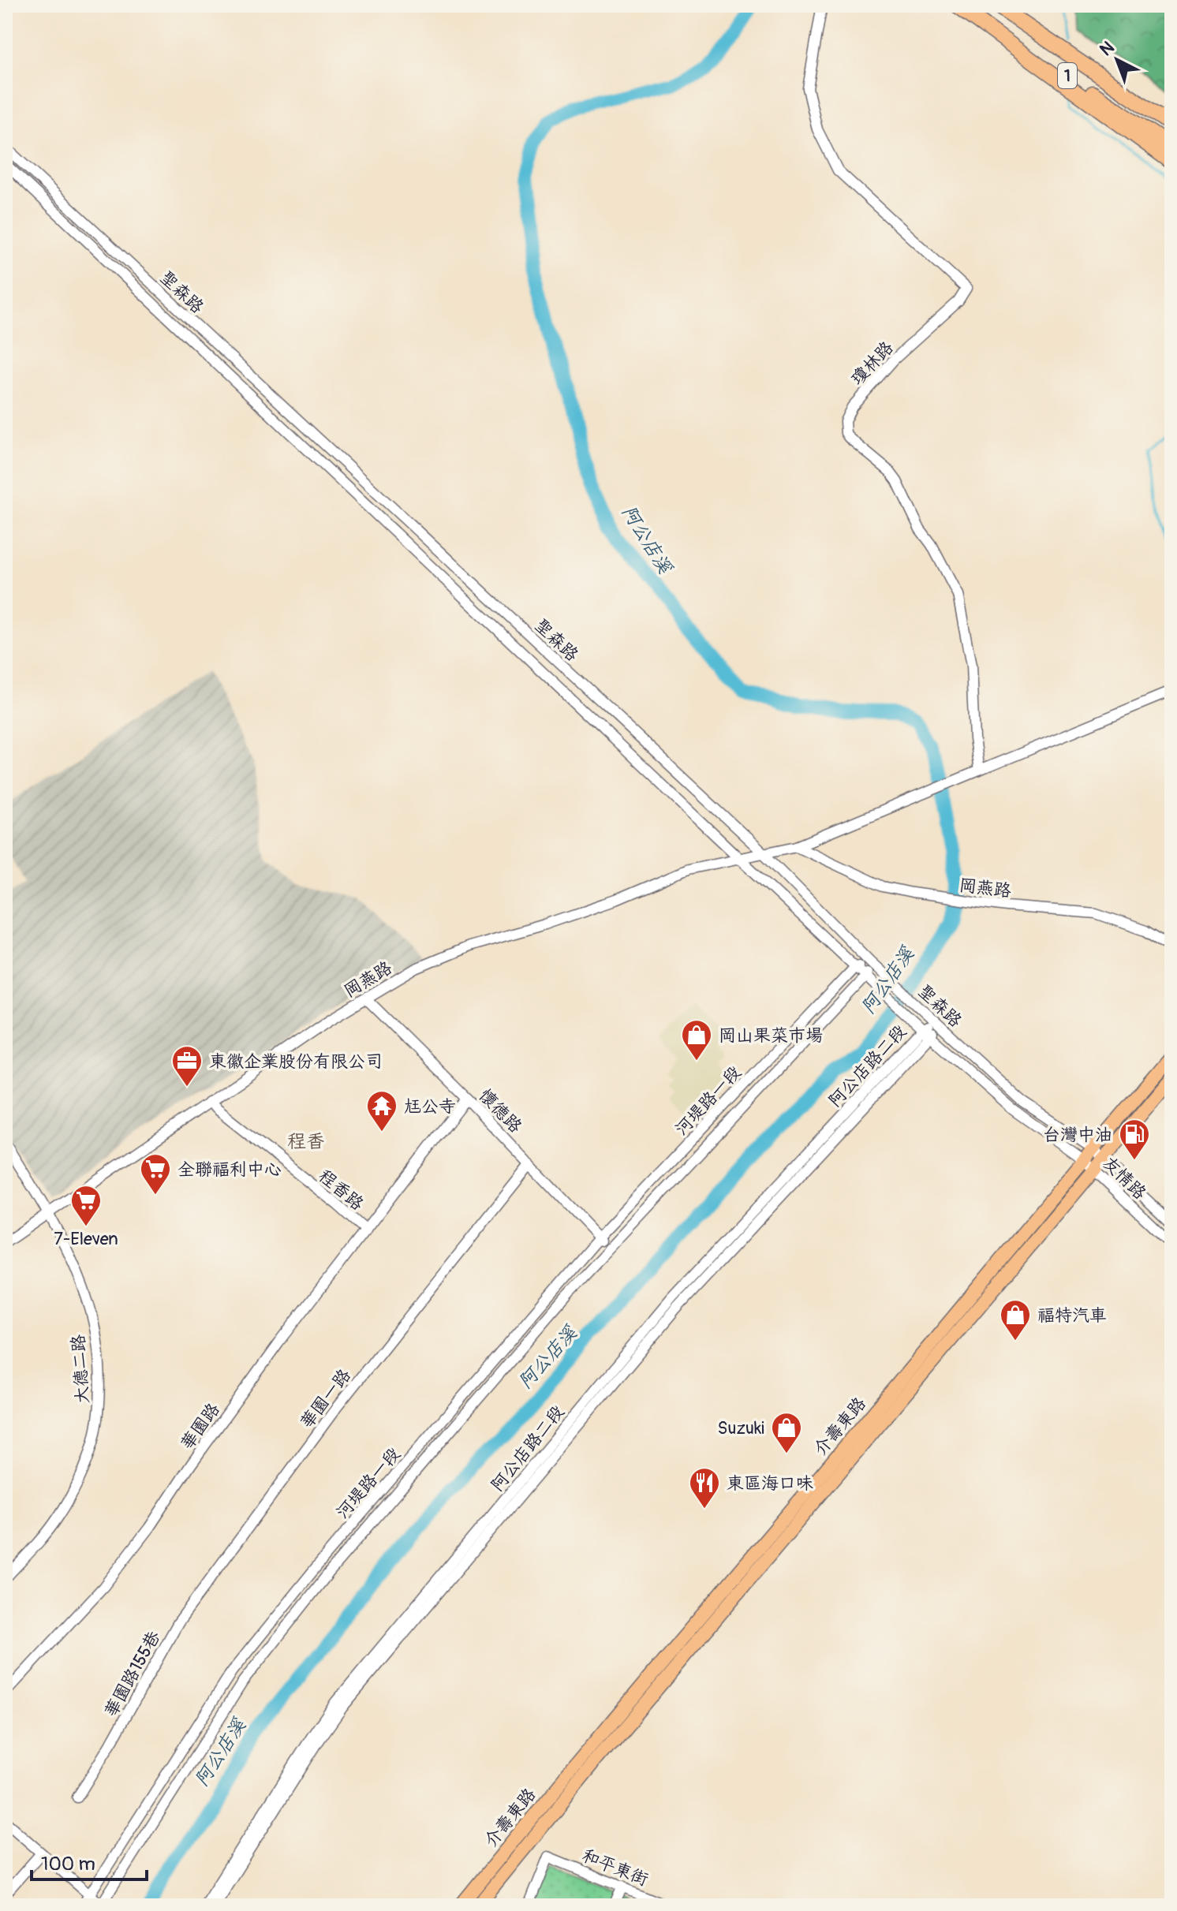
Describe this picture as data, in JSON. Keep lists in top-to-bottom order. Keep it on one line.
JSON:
{"streets":{"highway":["1"],"main road":["介壽東路"],"street":["聖森路","瓊林路","岡燕路","阿公店路二段","河堤路一段","懷德路","友情路","程香路","大德二路","華園一路","華園路","華園路155巷","和平東街"]},"crossings":[["聖森路","岡燕路"],["聖森路","阿公店路二段"],["聖森路","河堤路一段"],["聖森路","友情路"],["聖森路","介壽東路"],["瓊林路","岡燕路"],["岡燕路","懷德路"],["岡燕路","程香路"],["岡燕路","大德二路"],["河堤路一段","懷德路"],["懷德路","華園一路"],["懷德路","華園路"],["友情路","介壽東路"],["程香路","華園路"],["華園一路","華園路155巷"]],"districts":["程香"],"water":["阿公店溪"],"places":{"shop":["岡山果菜市場","福特汽車","Suzuki"],"office":["東徽企業股份有限公司"],"temple":["尪公寺"],"fuel station":["台灣中油"],"supermarket":["全聯福利中心","7-Eleven"],"restaurant":["東區海口味"]},"scale_bar":"100 m","north":"top left"}
